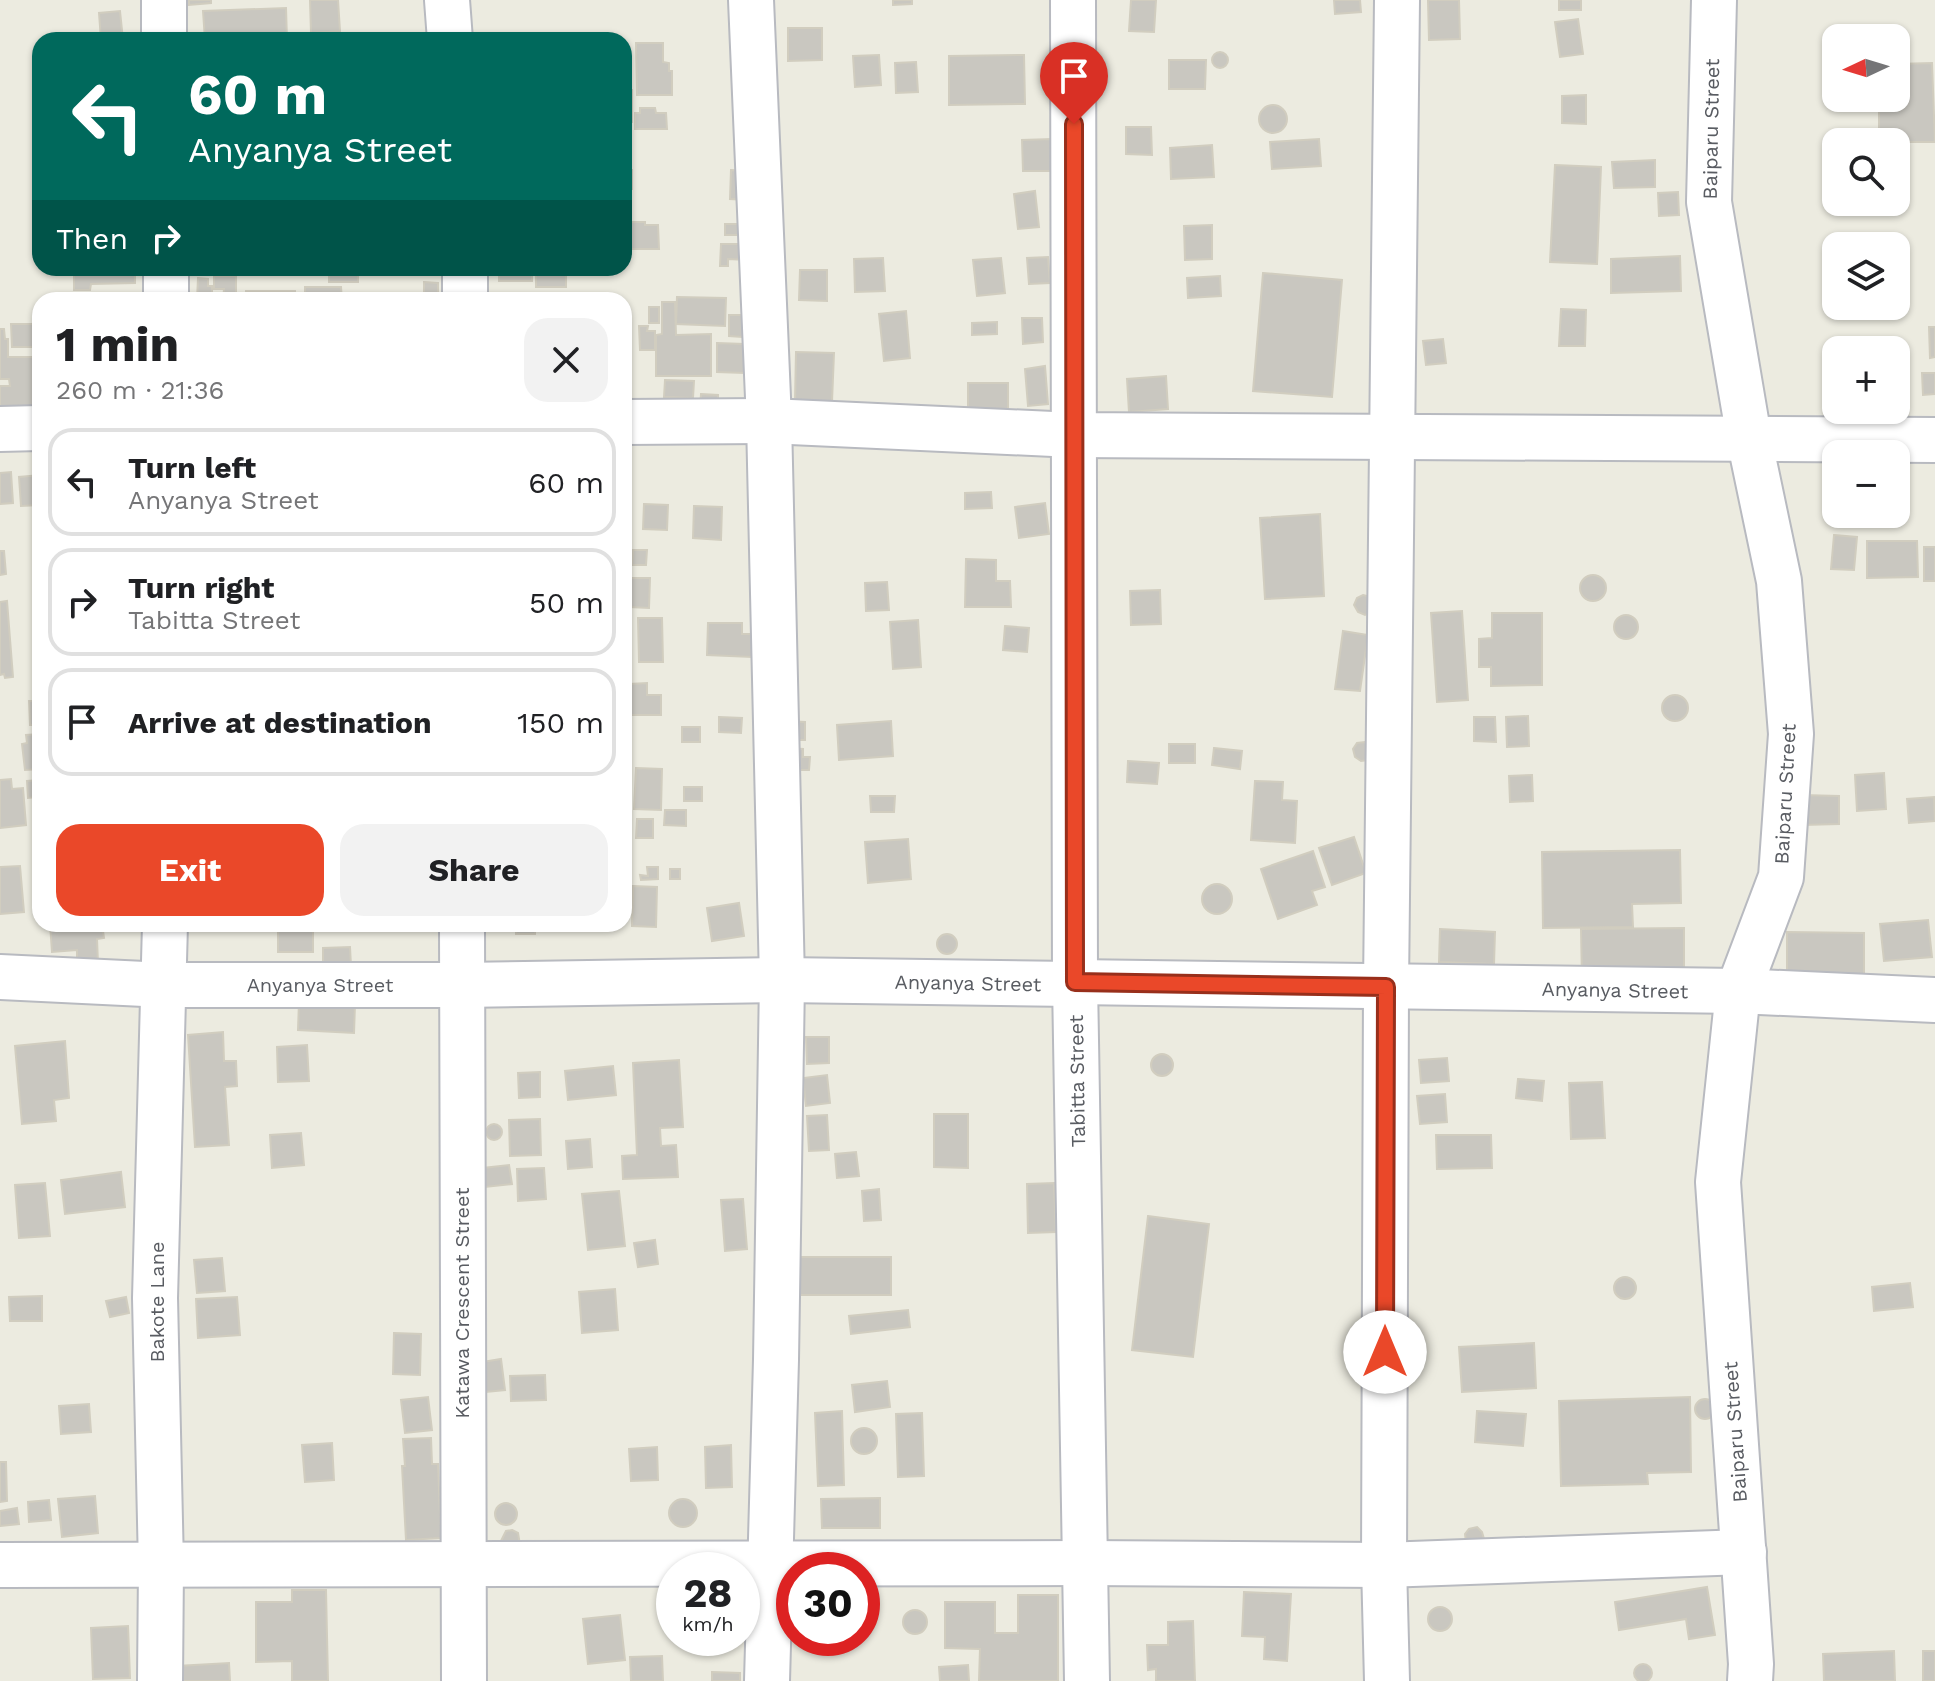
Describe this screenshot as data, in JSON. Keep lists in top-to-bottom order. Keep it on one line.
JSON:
{"streets":{"street":["Baiparu Street","Anyanya Street","Tabitta Street","Bakote Lane","Katawa Crescent Street"]},"crossings":[["Baiparu Street","Anyanya Street"],["Anyanya Street","Tabitta Street"],["Anyanya Street","Bakote Lane"],["Anyanya Street","Katawa Crescent Street"]],"north":"left","page":{"map_buttons":["+","−"],"turn":["60 m","Anyanya Street"],"then":"Then","heading":["1 min","260 m · 21:36"],"list":[{"name":"Turn left","note":"Anyanya Street","value":"60 m"},{"name":"Turn right","note":"Tabitta Street","value":"50 m"},{"name":"Arrive at destination","value":"150 m"}],"buttons":["Exit","Share"],"speed":"28 km/h","limit":"30"}}
